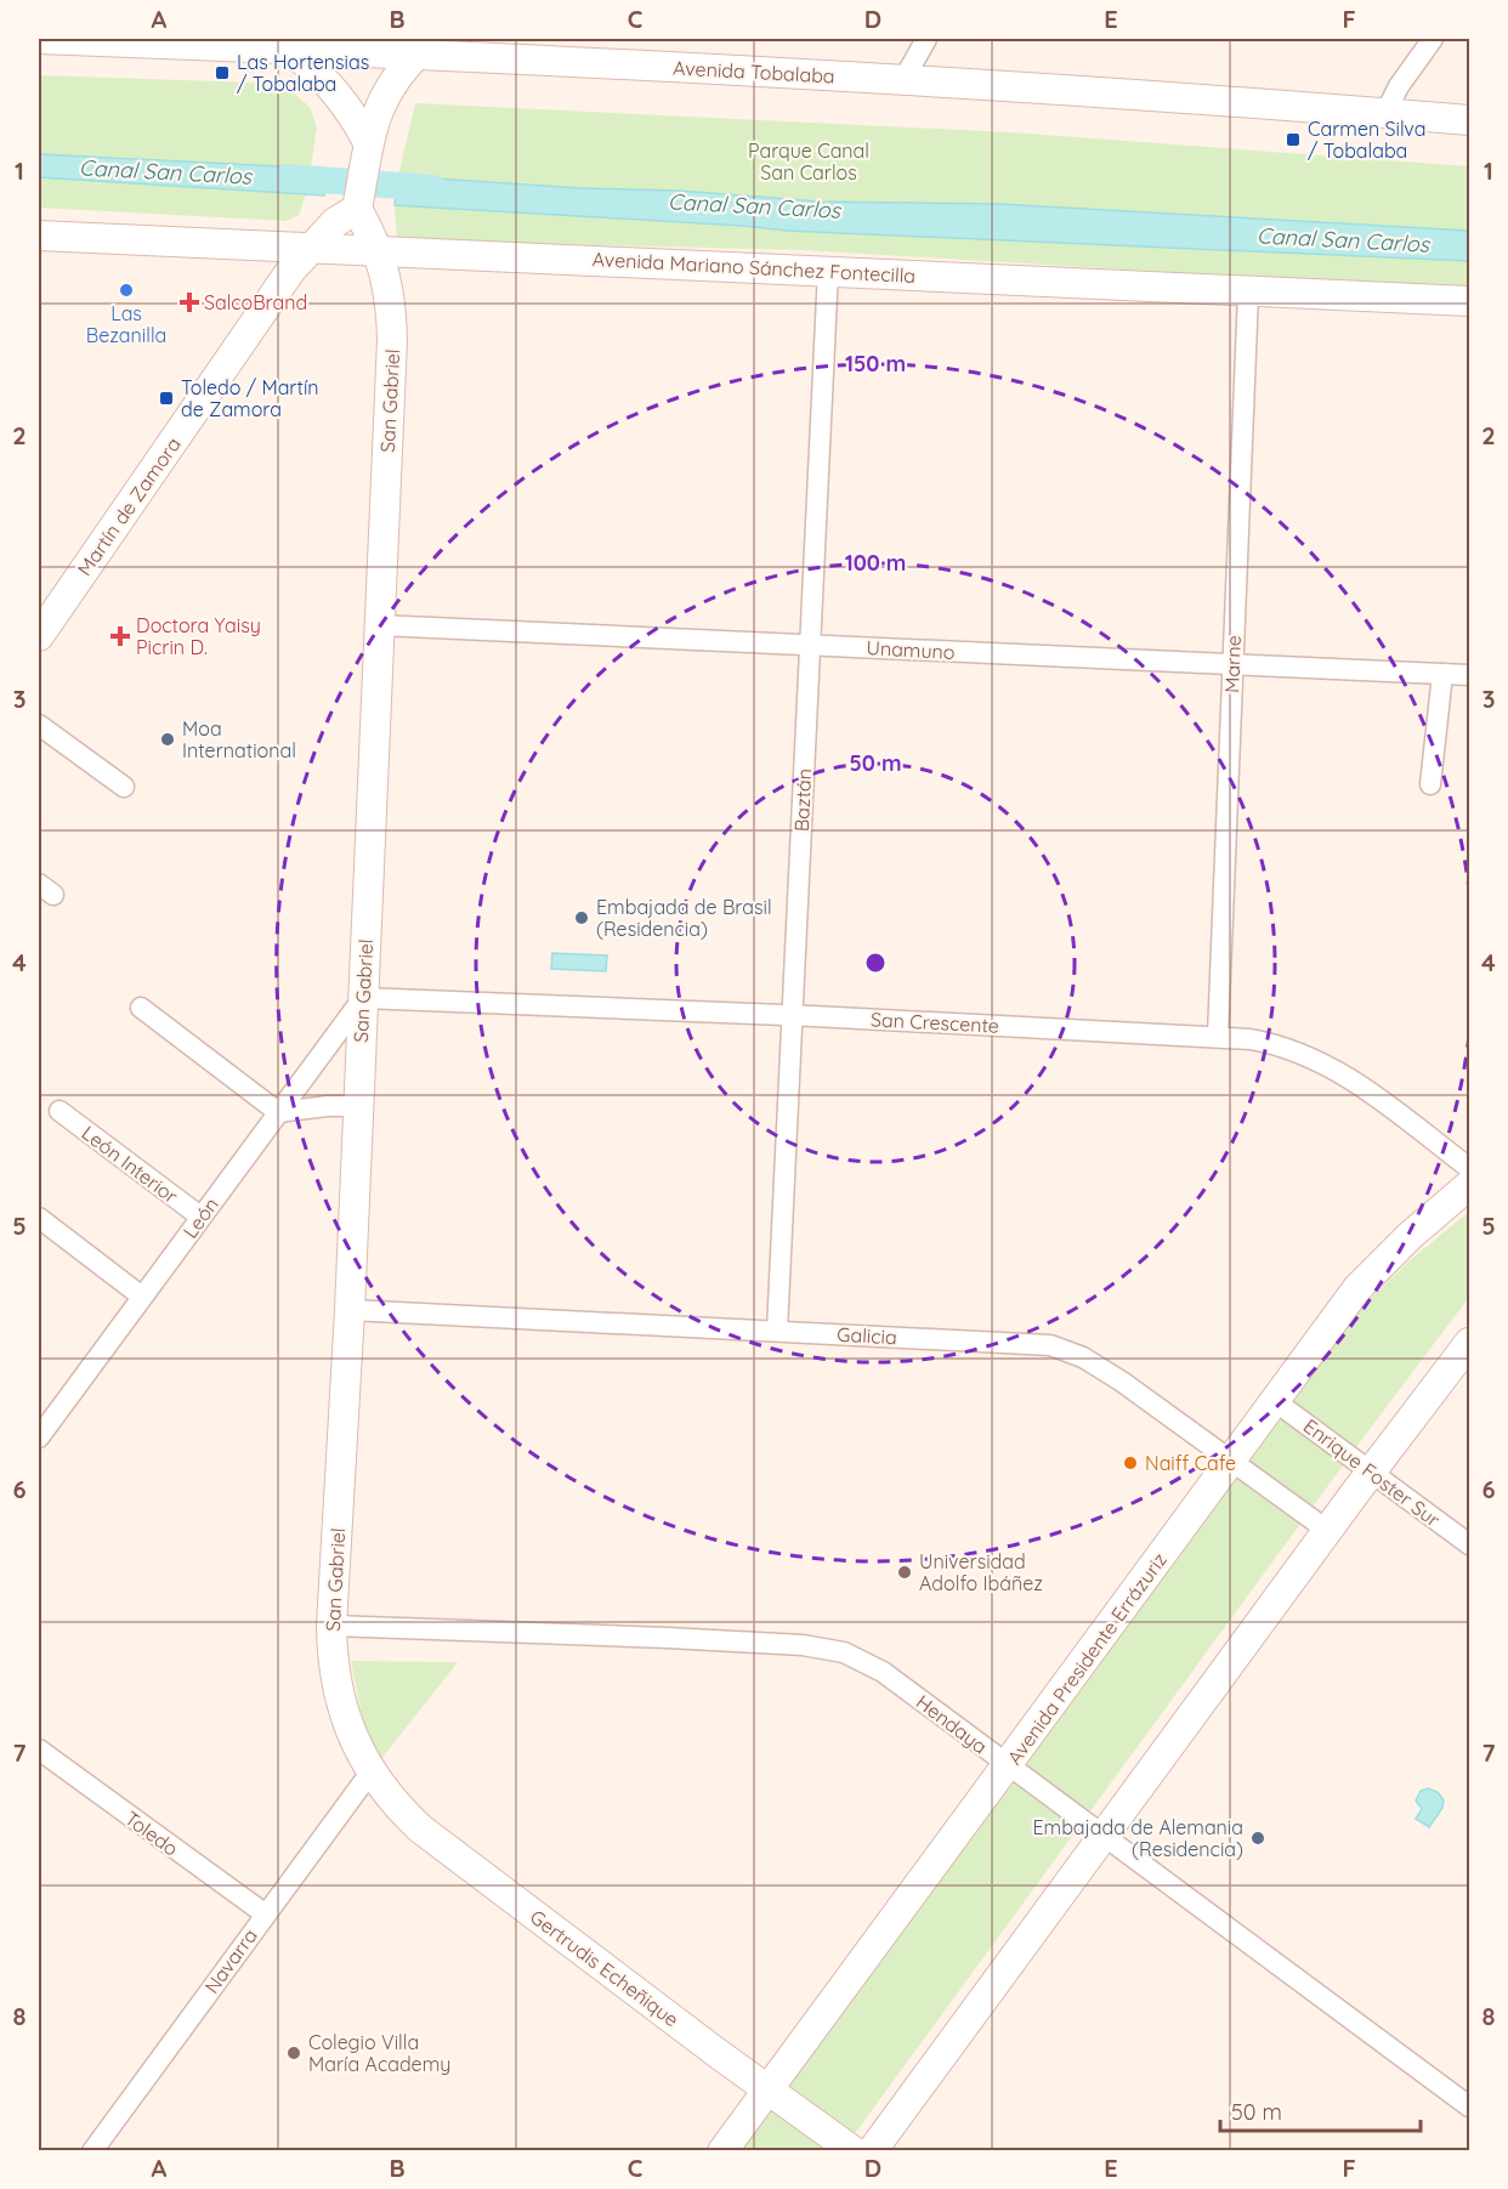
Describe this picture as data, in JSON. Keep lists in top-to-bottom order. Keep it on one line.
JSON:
{"streets":{"street":["Avenida Tobalaba","Avenida Mariano Sánchez Fontecilla","San Gabriel","Martín de Zamora","Unamuno","Marne","Baztán","San Crescente","León Interior","León","Galicia","Enrique Foster Sur","Avenida Presidente Errázuriz","Hendaya","Toledo","Navarra","Gertrudis Echeñique"]},"crossings":[["Avenida Mariano Sánchez Fontecilla","San Gabriel"],["Avenida Mariano Sánchez Fontecilla","Martín de Zamora"],["Avenida Mariano Sánchez Fontecilla","Marne"],["Avenida Mariano Sánchez Fontecilla","Baztán"],["San Gabriel","Martín de Zamora"],["San Gabriel","Unamuno"],["San Gabriel","San Crescente"],["San Gabriel","León"],["San Gabriel","Galicia"],["San Gabriel","Hendaya"],["San Gabriel","Navarra"],["San Gabriel","Gertrudis Echeñique"],["Unamuno","Marne"],["Unamuno","Baztán"],["Marne","San Crescente"],["Baztán","San Crescente"],["Baztán","Galicia"],["San Crescente","León"],["León Interior","León"],["Galicia","Avenida Presidente Errázuriz"],["Enrique Foster Sur","Avenida Presidente Errázuriz"],["Avenida Presidente Errázuriz","Hendaya"],["Avenida Presidente Errázuriz","Gertrudis Echeñique"],["Toledo","Navarra"],["Navarra","Gertrudis Echeñique"]],"water":["Canal San Carlos"],"parks":["Parque Canal San Carlos"],"places":{"transit":["Las Hortensias / Tobalaba","Carmen Silva / Tobalaba","Toledo / Martín de Zamora"],"other":["Las Bezanilla","Moa International","Embajada de Brasil (Residencia)","Naiff Cafe","Universidad Adolfo Ibáñez","Embajada de Alemania (Residencia)","Colegio Villa María Academy"],"health":["SalcoBrand","Doctora Yaisy Picrin D."]},"scale_bar":"50 m","grid":{"columns":["A","B","C","D","E","F"],"rows":["1","2","3","4","5","6","7","8"]},"rings":["150 m","100 m","50 m"]}
